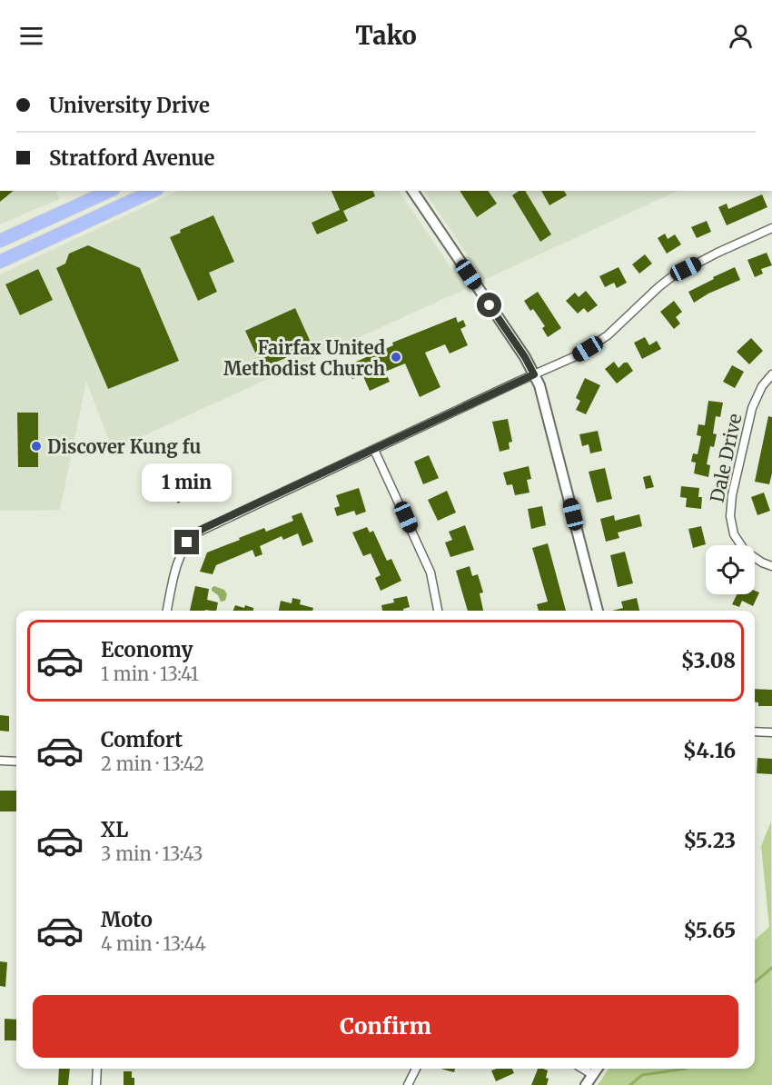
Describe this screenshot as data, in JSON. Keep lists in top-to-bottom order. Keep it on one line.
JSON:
{"streets":{"street":["Dale Drive"]},"places":["Fairfax United Methodist Church","Discover Kung fu"],"page":{"header":"Tako","banner":["University Drive","Stratford Avenue"],"bubble":"1 min","list":[{"name":"Economy","note":"1 min · 13:41","value":"$3.08"},{"name":"Comfort","note":"2 min · 13:42","value":"$4.16"},{"name":"XL","note":"3 min · 13:43","value":"$5.23"},{"name":"Moto","note":"4 min · 13:44","value":"$5.65"}],"buttons":"Confirm"}}
